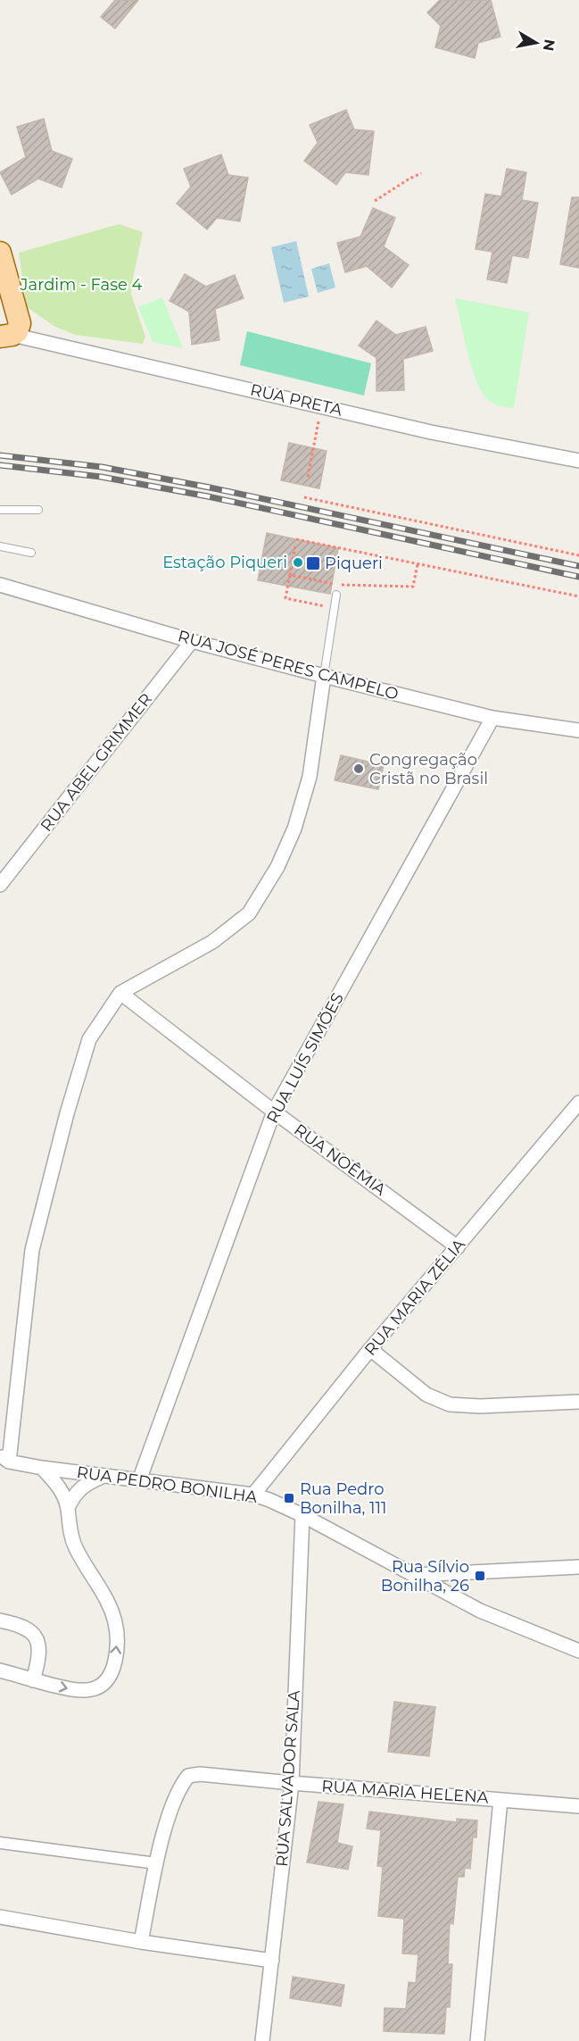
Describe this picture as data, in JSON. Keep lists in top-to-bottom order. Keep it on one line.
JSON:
{"streets":{"street":["RUA PRETA","RUA JOSÉ PERES CAMPELO","RUA ABEL GRIMMER","RUA LUÍS SIMÕES","RUA NOÊMIA","RUA MARIA ZÉLIA","RUA PEDRO BONILHA","RUA SALVADOR SALA","RUA MARIA HELENA"]},"crossings":[["RUA JOSÉ PERES CAMPELO","RUA ABEL GRIMMER"],["RUA JOSÉ PERES CAMPELO","RUA LUÍS SIMÕES"],["RUA LUÍS SIMÕES","RUA NOÊMIA"],["RUA LUÍS SIMÕES","RUA PEDRO BONILHA"],["RUA NOÊMIA","RUA MARIA ZÉLIA"],["RUA MARIA ZÉLIA","RUA PEDRO BONILHA"],["RUA PEDRO BONILHA","RUA SALVADOR SALA"],["RUA SALVADOR SALA","RUA MARIA HELENA"]],"parks":["Jardim - Fase 4"],"places":{"other":["Estação Piqueri","Congregação Cristã no Brasil"],"transit":["Piqueri","Rua Pedro Bonilha, 111","Rua Sílvio Bonilha, 26"]},"north":"right"}
